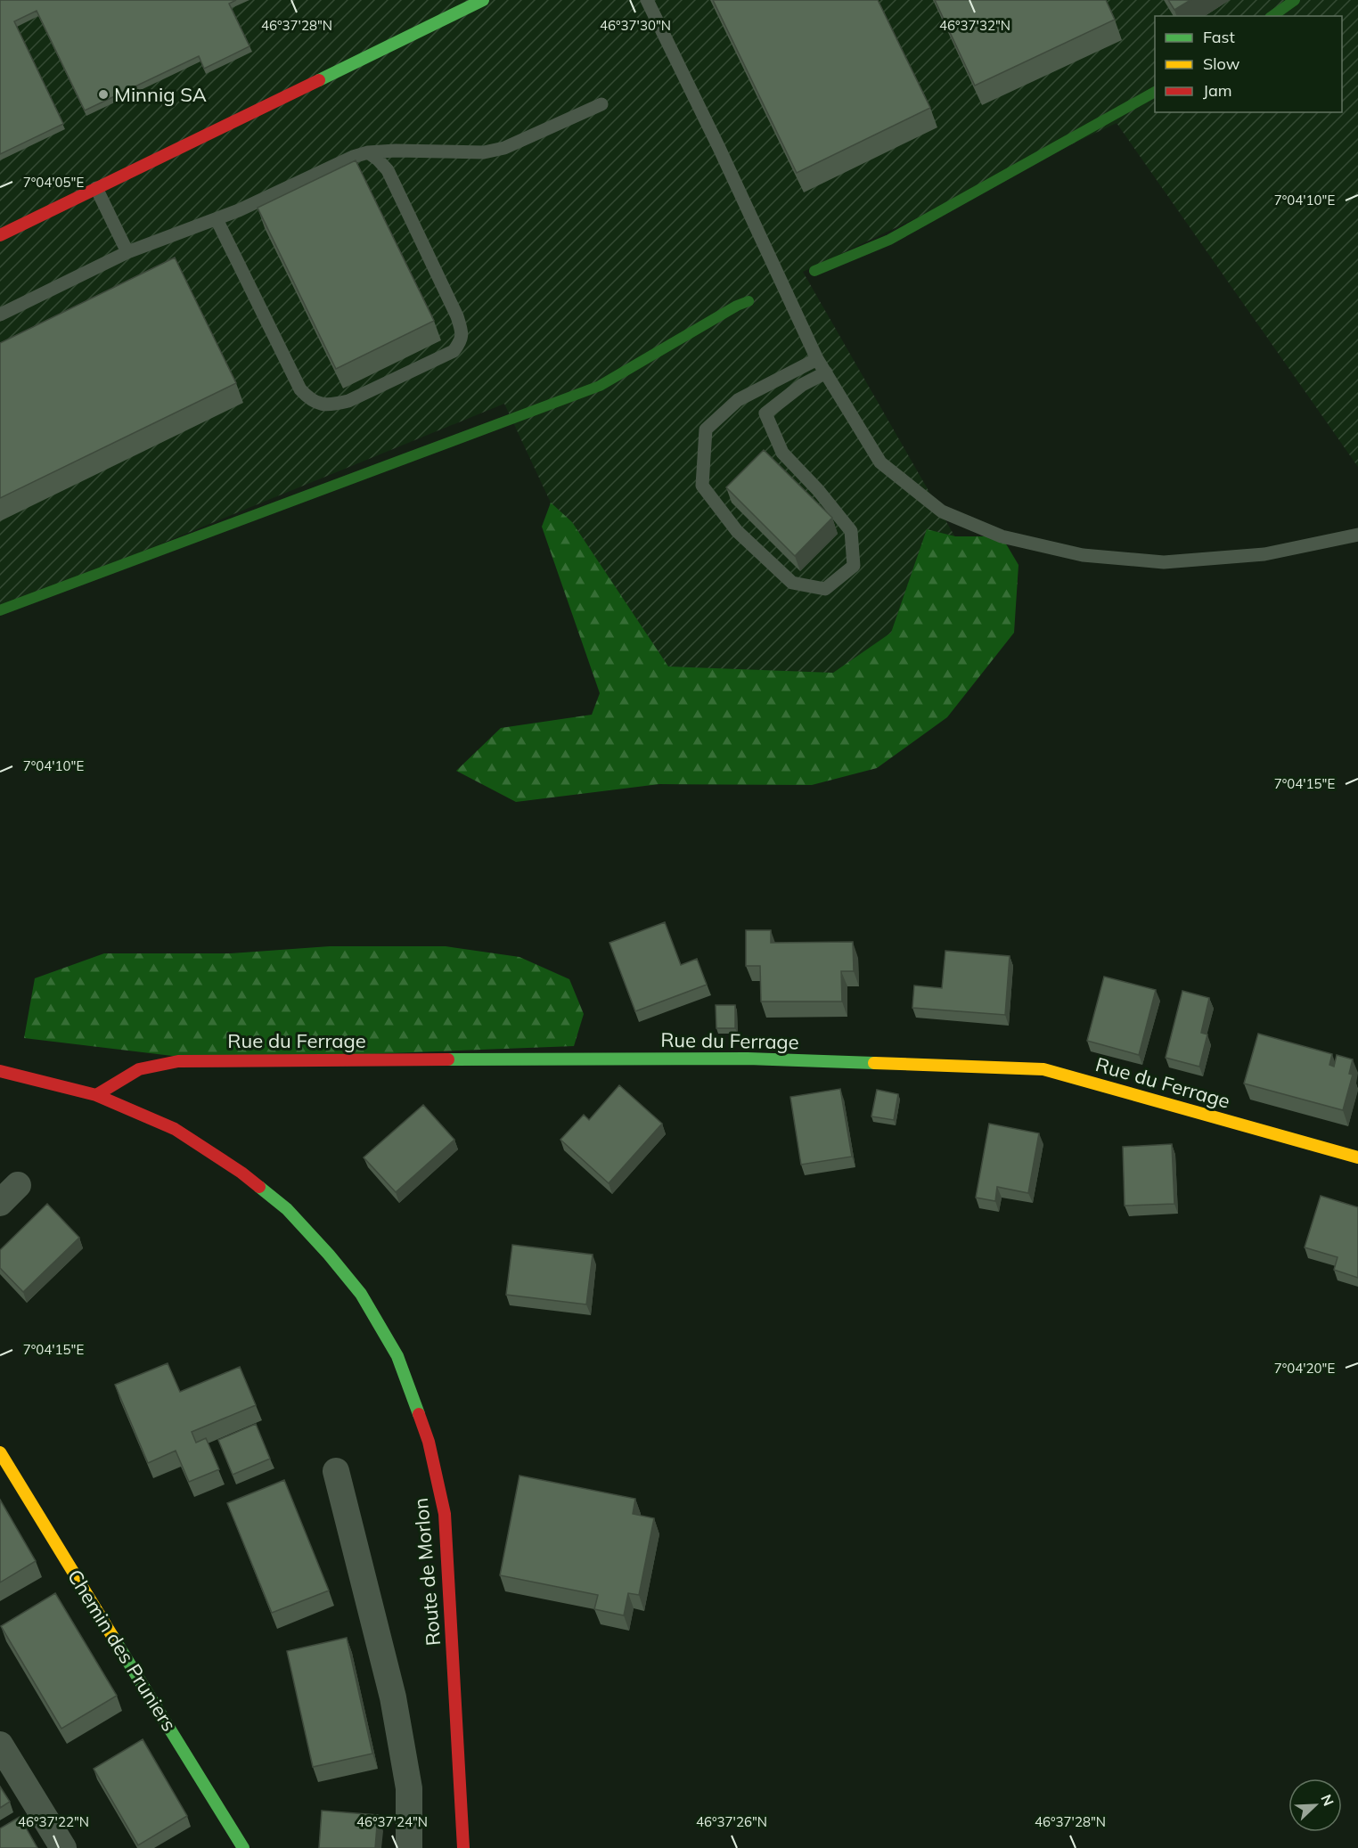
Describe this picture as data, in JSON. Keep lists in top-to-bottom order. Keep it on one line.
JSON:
{"streets":{"street":["Rue du Ferrage","Route de Morlon","Chemin des Pruniers"]},"crossings":[["Rue du Ferrage","Route de Morlon"]],"places":["Minnig SA"],"legend":["Fast","Slow","Jam"],"north":"top right","coordinates":["46°37'28\"N","46°37'30\"N","46°37'32\"N","7°04'05\"E","7°04'10\"E","7°04'15\"E","7°04'20\"E","46°37'22\"N","46°37'24\"N","46°37'26\"N"]}
